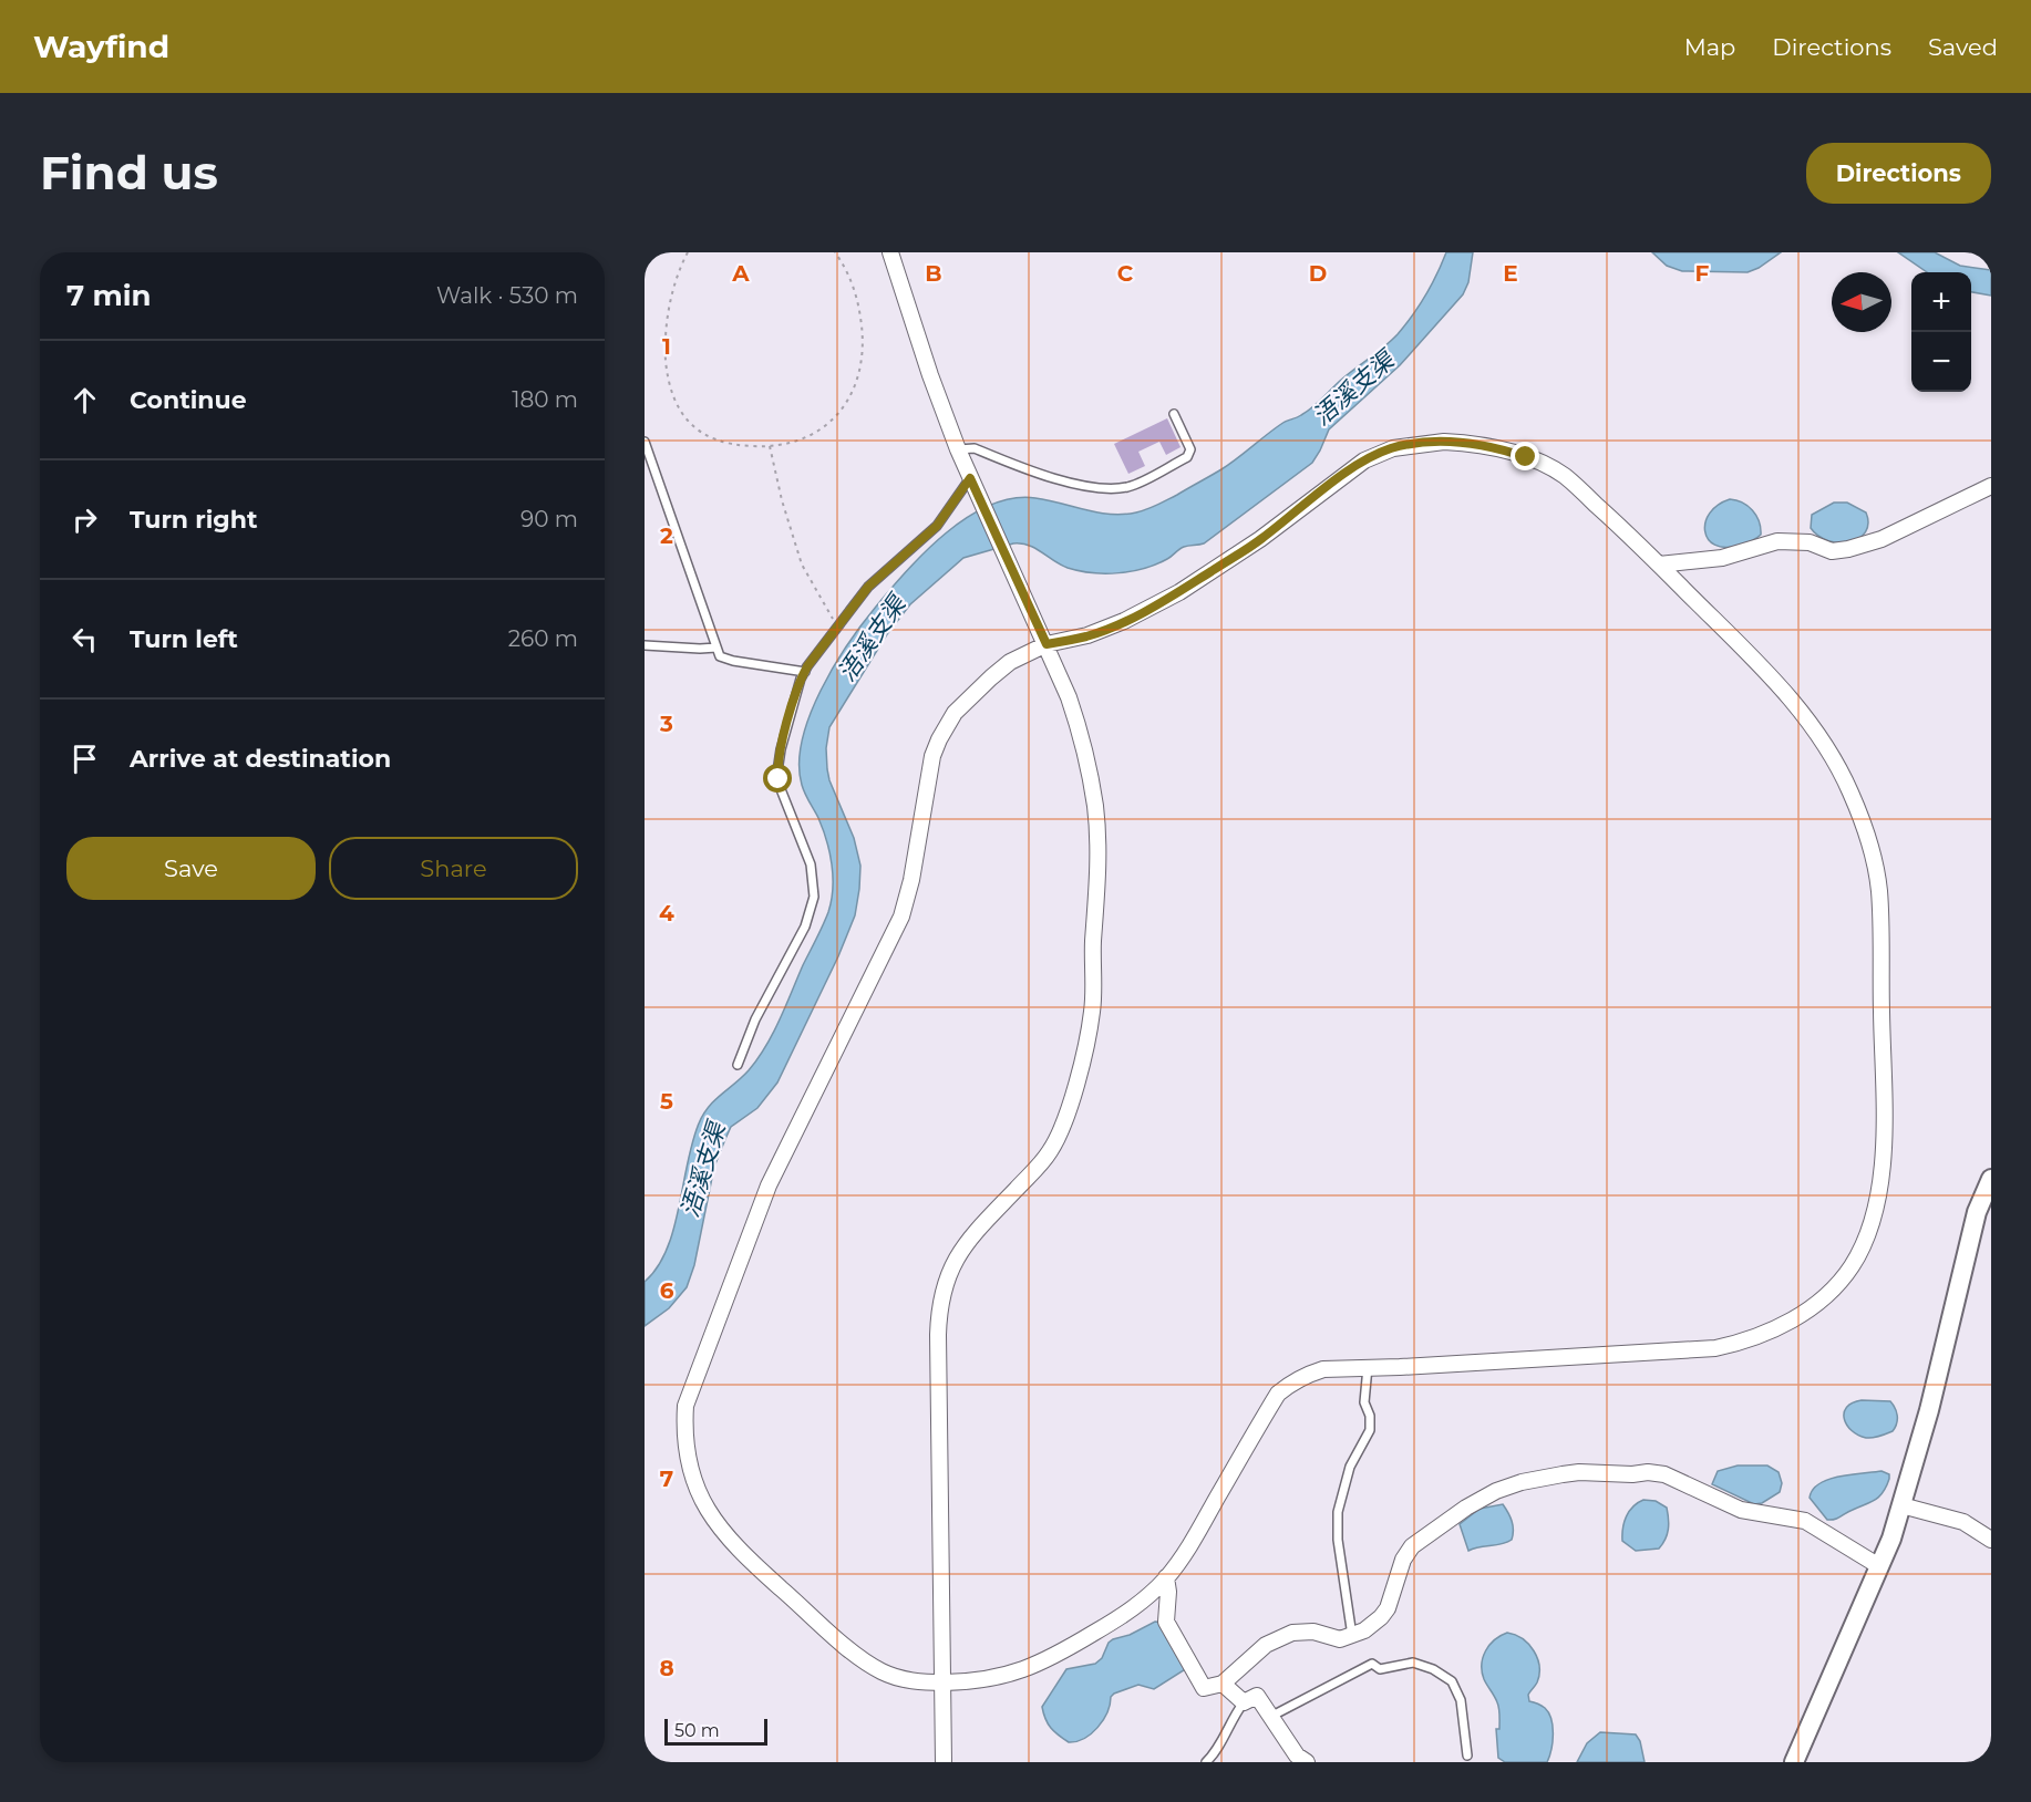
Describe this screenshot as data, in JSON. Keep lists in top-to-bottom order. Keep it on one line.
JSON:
{"water":["浯溪支渠"],"scale_bar":"50 m","north":"left","page":{"header":"Wayfind","nav":["Map","Directions","Saved"],"buttons":["Directions",["Save","Share"]],"title":"Find us","heading":["7 min","Walk · 530 m"],"map_buttons":["+","−"],"list":[["Continue","180 m"],["Turn right","90 m"],["Turn left","260 m"],"Arrive at destination"],"scale":"50 m"},"grid":{"columns":["A","B","C","D","E","F"],"rows":["1","2","3","4","5","6","7","8"]}}
